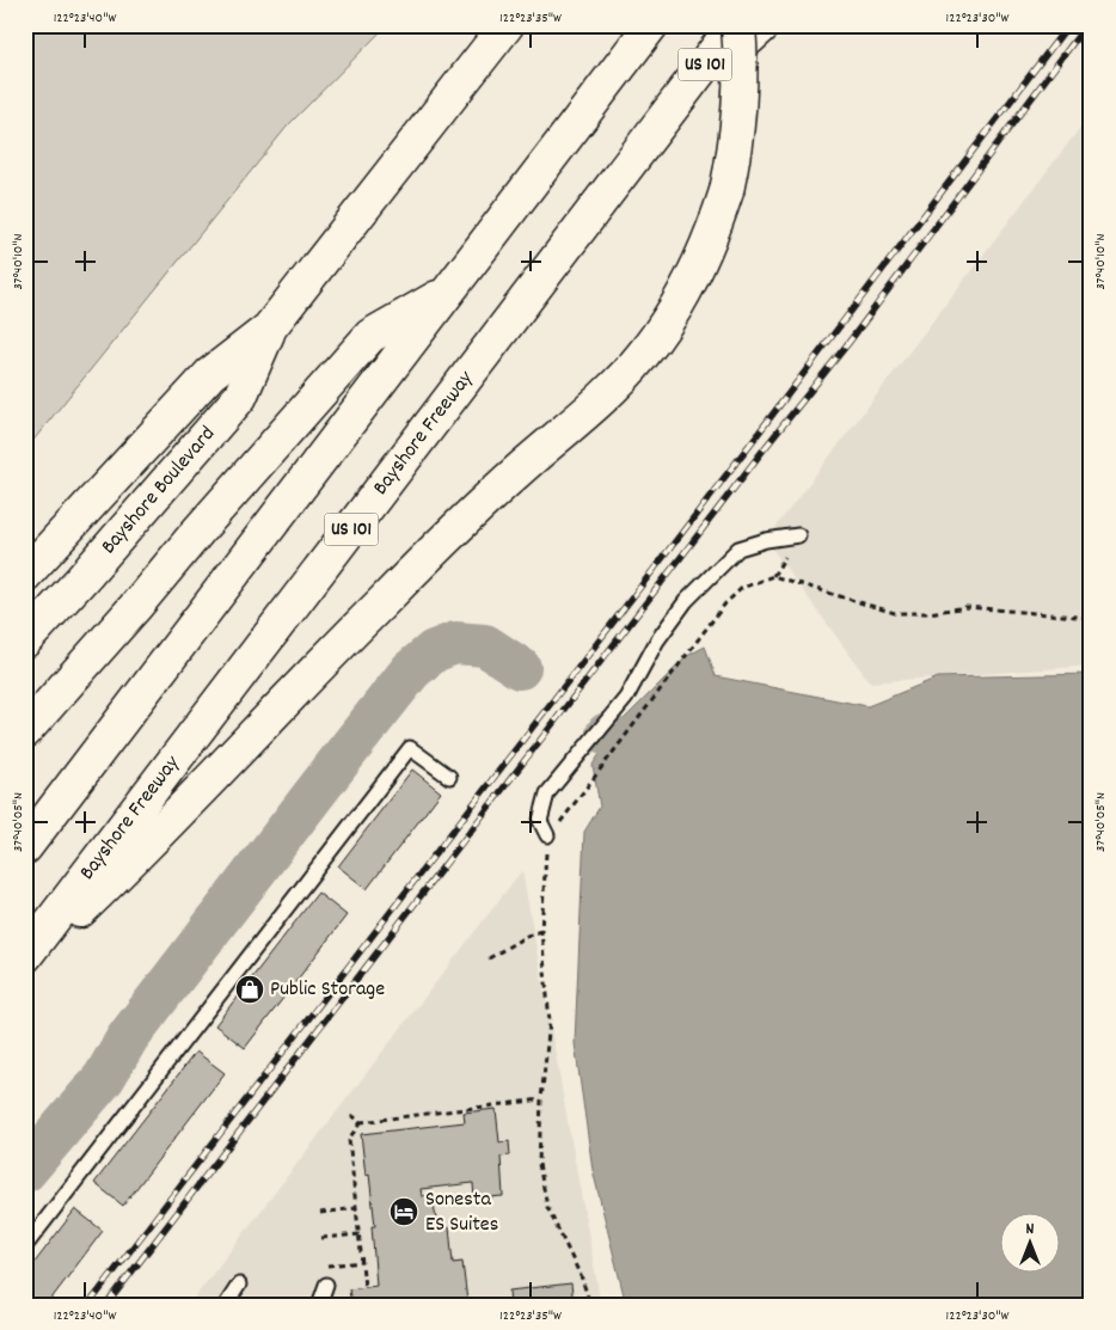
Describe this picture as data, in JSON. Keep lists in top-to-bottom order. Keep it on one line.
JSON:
{"streets":{"main road":["US 101","Bayshore Freeway","Bayshore Boulevard"]},"places":{"shop":["Public Storage"],"hotel":["Sonesta ES Suites"]},"north":"top","coordinates":["122°23'40\"W","122°23'35\"W","122°23'30\"W","37°40'10\"N","37°40'05\"N"]}
